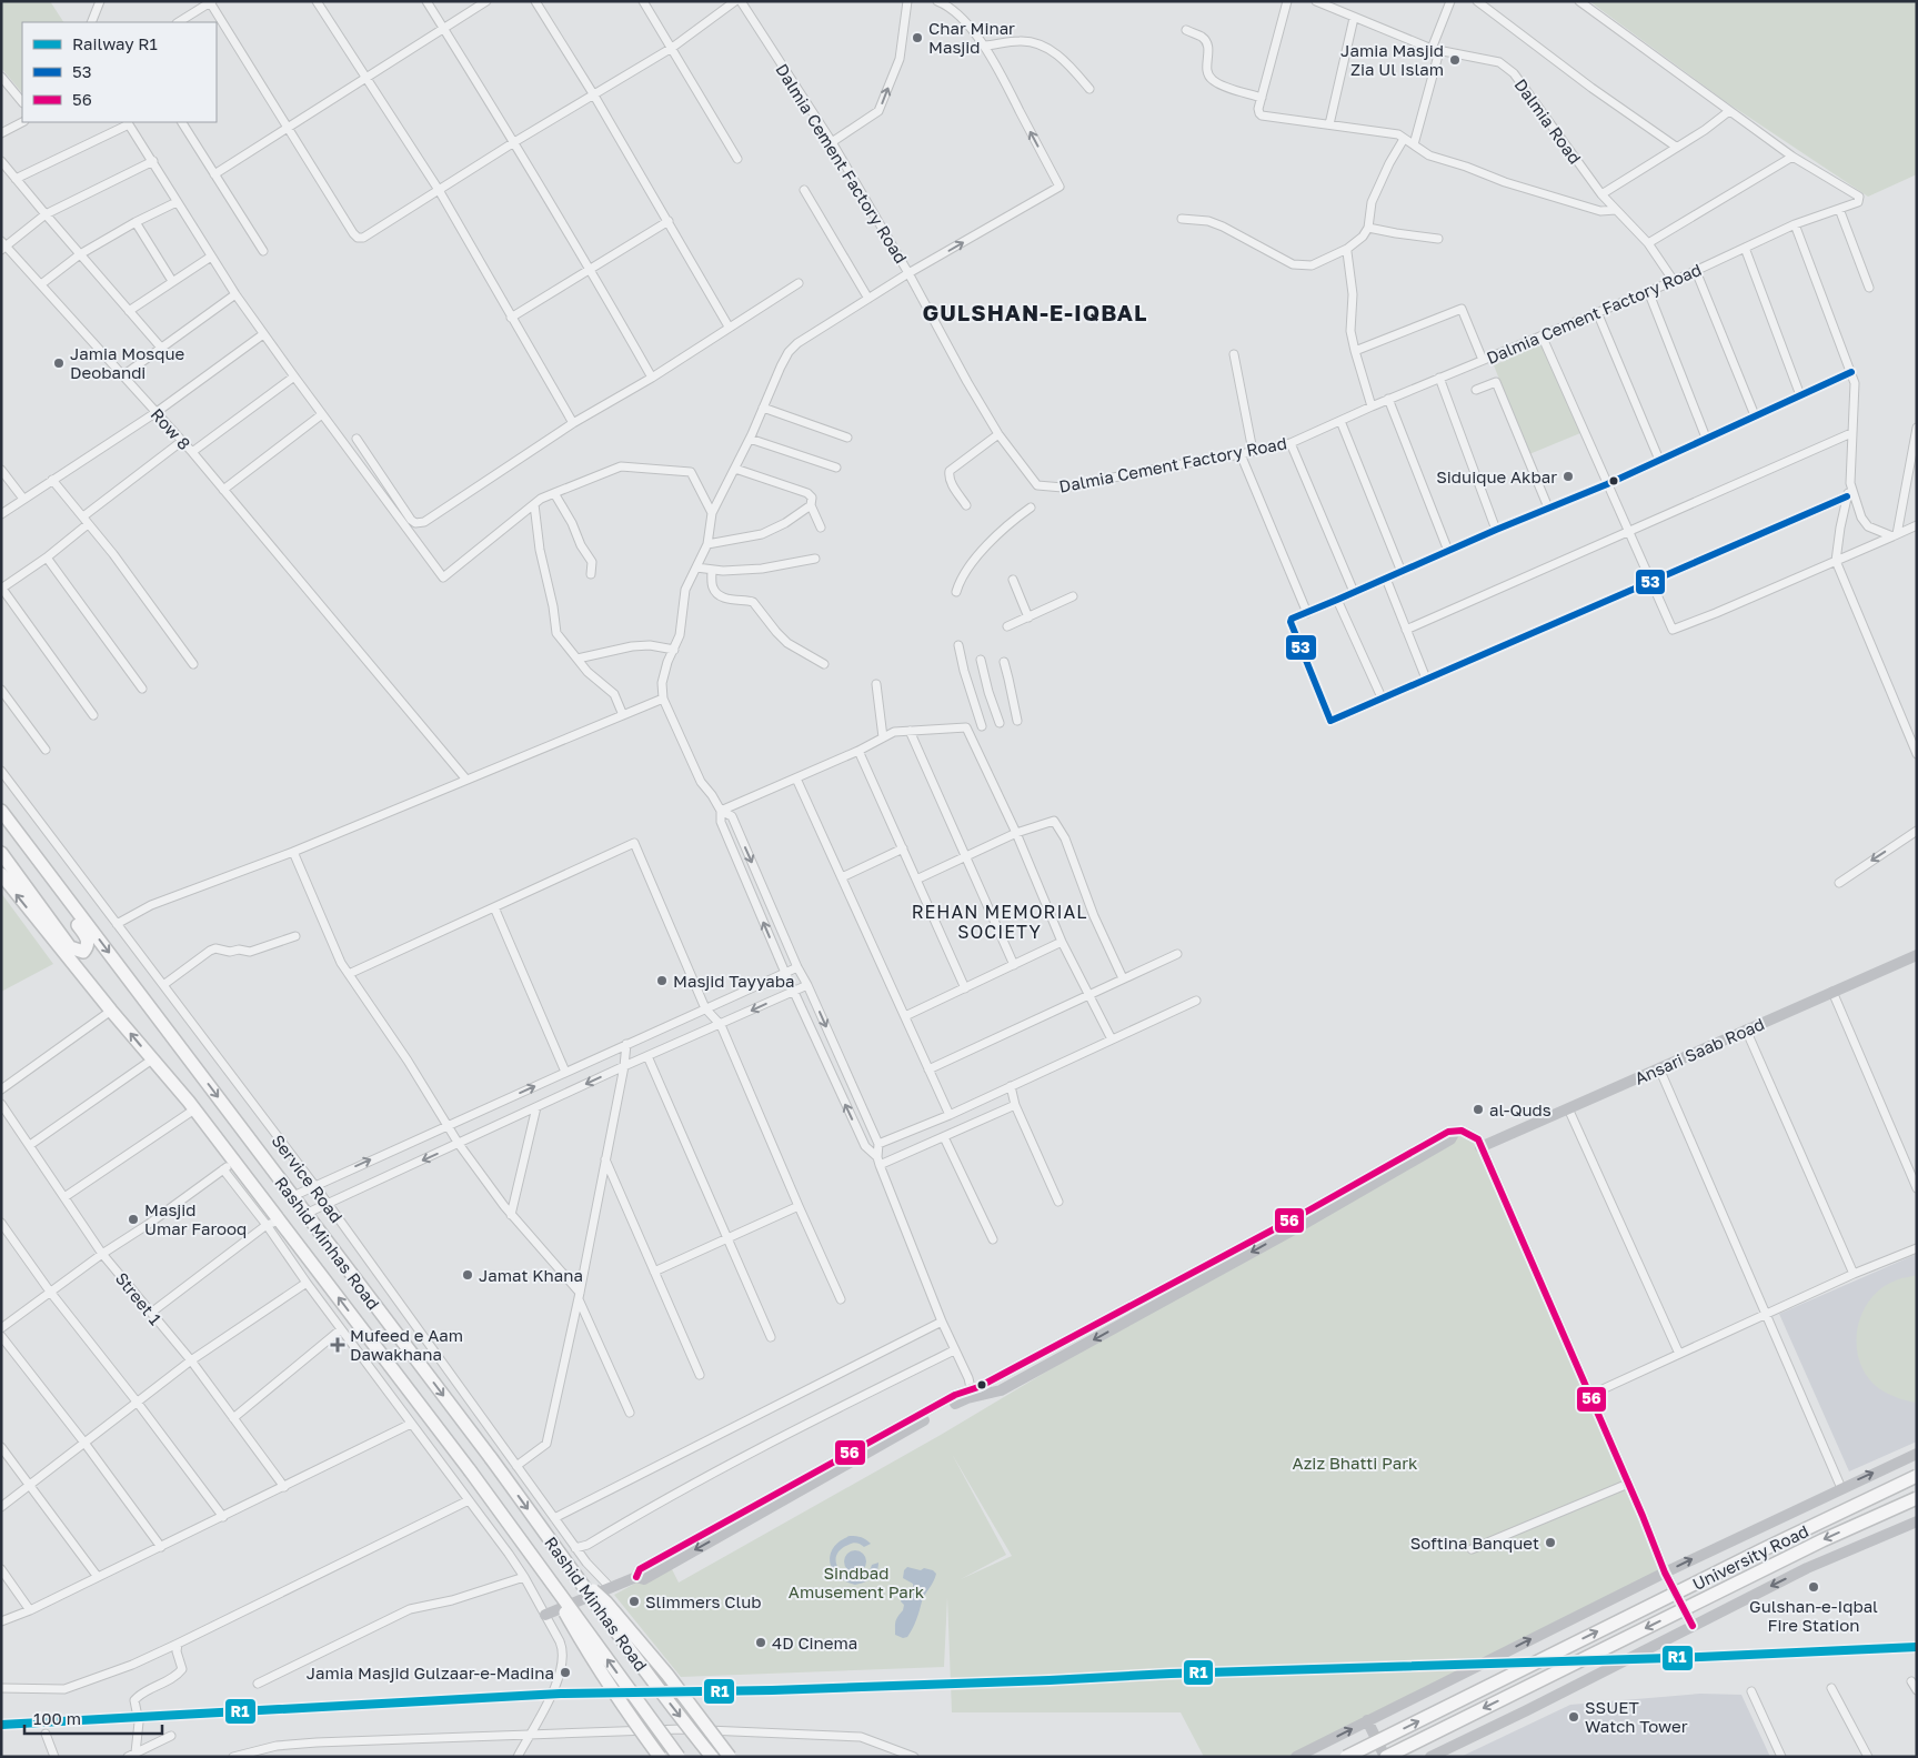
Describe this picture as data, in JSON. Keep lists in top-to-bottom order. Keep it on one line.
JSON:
{"streets":{"main road":["Rashid Minhas Road","University Road"],"street":["Dalmia Road","Dalmia Cement Factory Road","Row 8","Ansari Saab Road","Service Road","Street 1"]},"crossings":[["Dalmia Road","Dalmia Cement Factory Road"]],"districts":["GULSHAN-E-IQBAL","REHAN MEMORIAL SOCIETY"],"parks":["Aziz Bhatti Park","Sindbad Amusement Park"],"places":{"other":["Char Minar Masjid","Jamia Masjid Zia Ul Islam","Jamia Mosque Deobandi","Siduique Akbar","Masjid Tayyaba","al-Quds","Masjid Umar Farooq","Jamat Khana","Softina Banquet","Gulshan-e-Iqbal Fire Station","Slimmers Club","4D Cinema","Jamia Masjid Gulzaar-e-Madina","SSUET Watch Tower"],"health":["Mufeed e Aam Dawakhana"]},"lines":["transit line 53","transit line 56","rail line R1"],"legend":["Railway R1","53","56"],"scale_bar":"100 m"}
